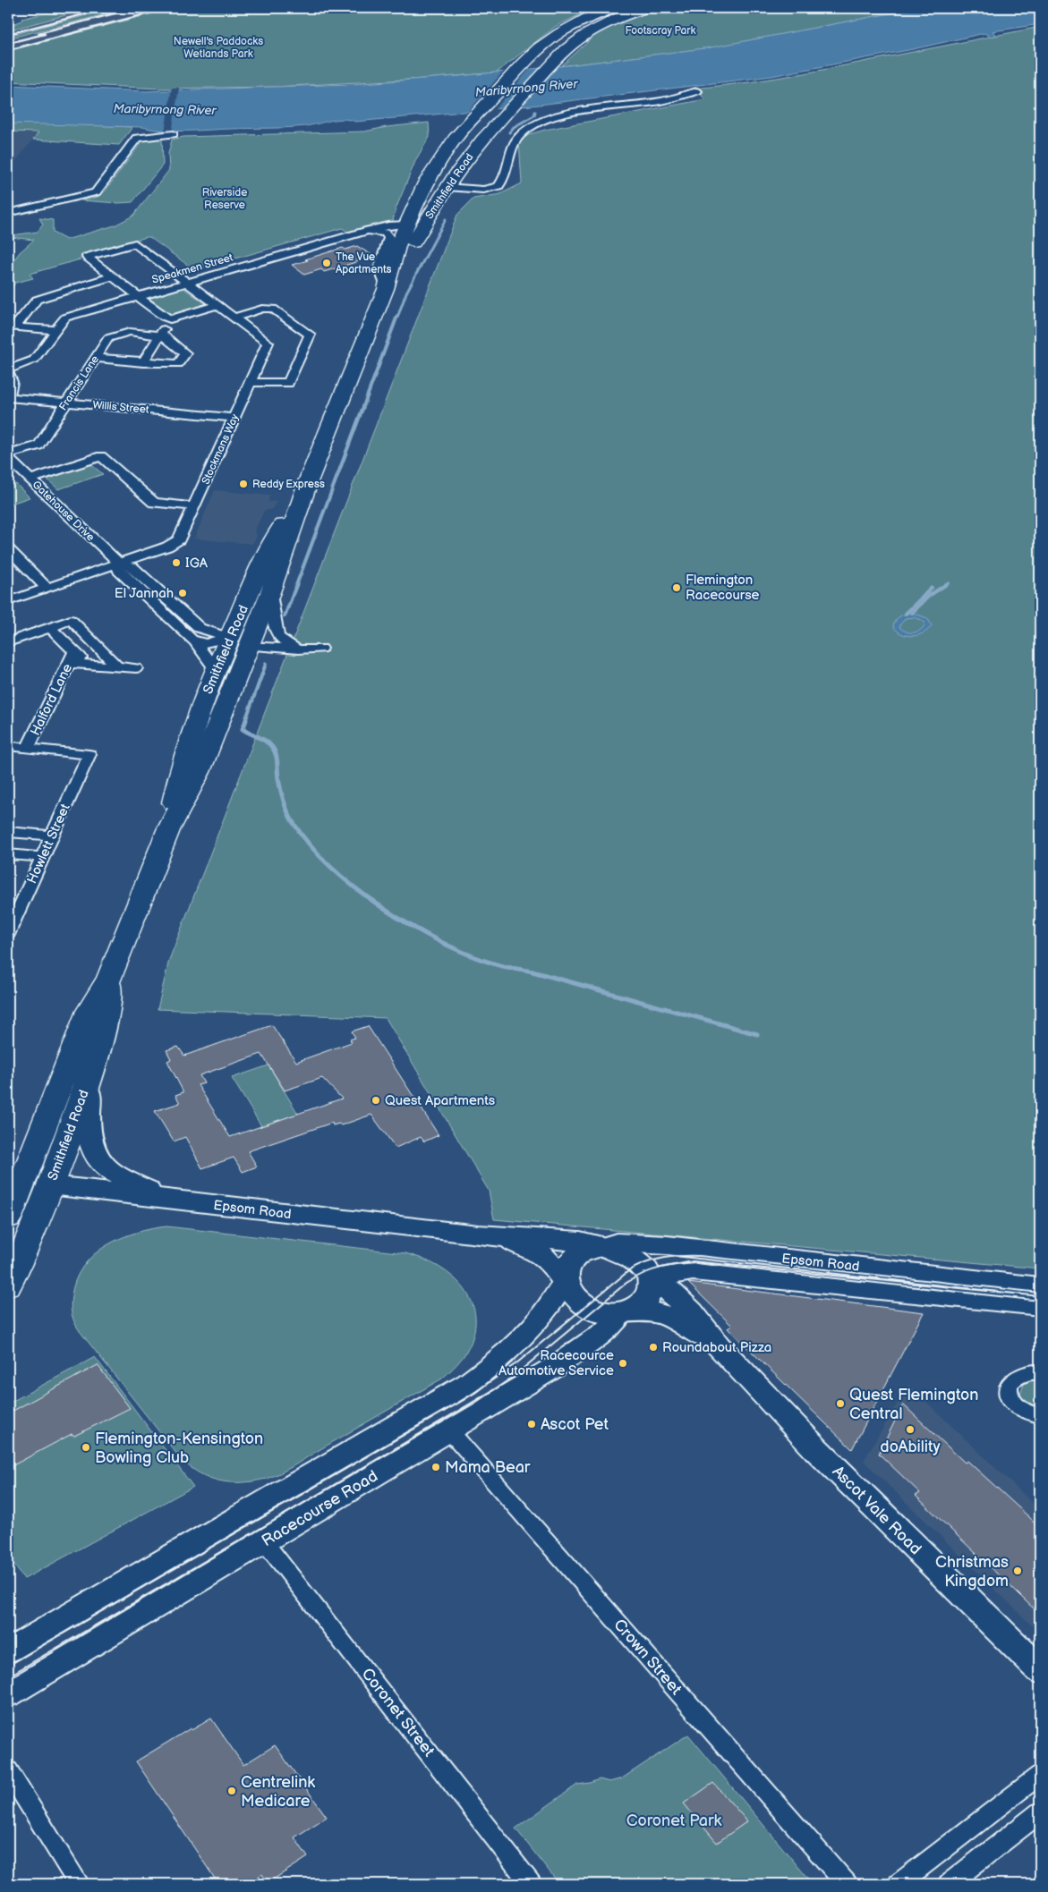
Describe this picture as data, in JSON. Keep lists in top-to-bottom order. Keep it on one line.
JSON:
{"streets":{"highway":["Smithfield Road","Epsom Road"],"main road":["Racecourse Road","Ascot Vale Road"],"street":["Speakmen Street","Francis Lane","Willis Street","Stockmans Way","Gatehouse Drive","Halford Lane","Howlett Street","Crown Street","Coronet Street"]},"crossings":[["Smithfield Road","Speakmen Street"],["Smithfield Road","Gatehouse Drive"],["Smithfield Road","Epsom Road"],["Speakmen Street","Stockmans Way"],["Francis Lane","Willis Street"],["Francis Lane","Gatehouse Drive"],["Willis Street","Stockmans Way"],["Stockmans Way","Gatehouse Drive"],["Halford Lane","Howlett Street"],["Epsom Road","Racecourse Road"],["Epsom Road","Ascot Vale Road"],["Racecourse Road","Ascot Vale Road"],["Racecourse Road","Crown Street"],["Racecourse Road","Coronet Street"]],"water":["Maribyrnong River"],"parks":["Footscray Park","Newell's Paddocks Wetlands Park","Riverside Reserve","Coronet Park"],"places":["The Vue Apartments","Reddy Express","IGA","Flemington Racecourse","El Jannah","Quest Apartments","Roundabout Pizza","Racecource Automotive Service","Quest Flemington Central","Ascot Pet","doAbility","Flemington-Kensington Bowling Club","Mama Bear","Christmas Kingdom","Centrelink Medicare"]}
